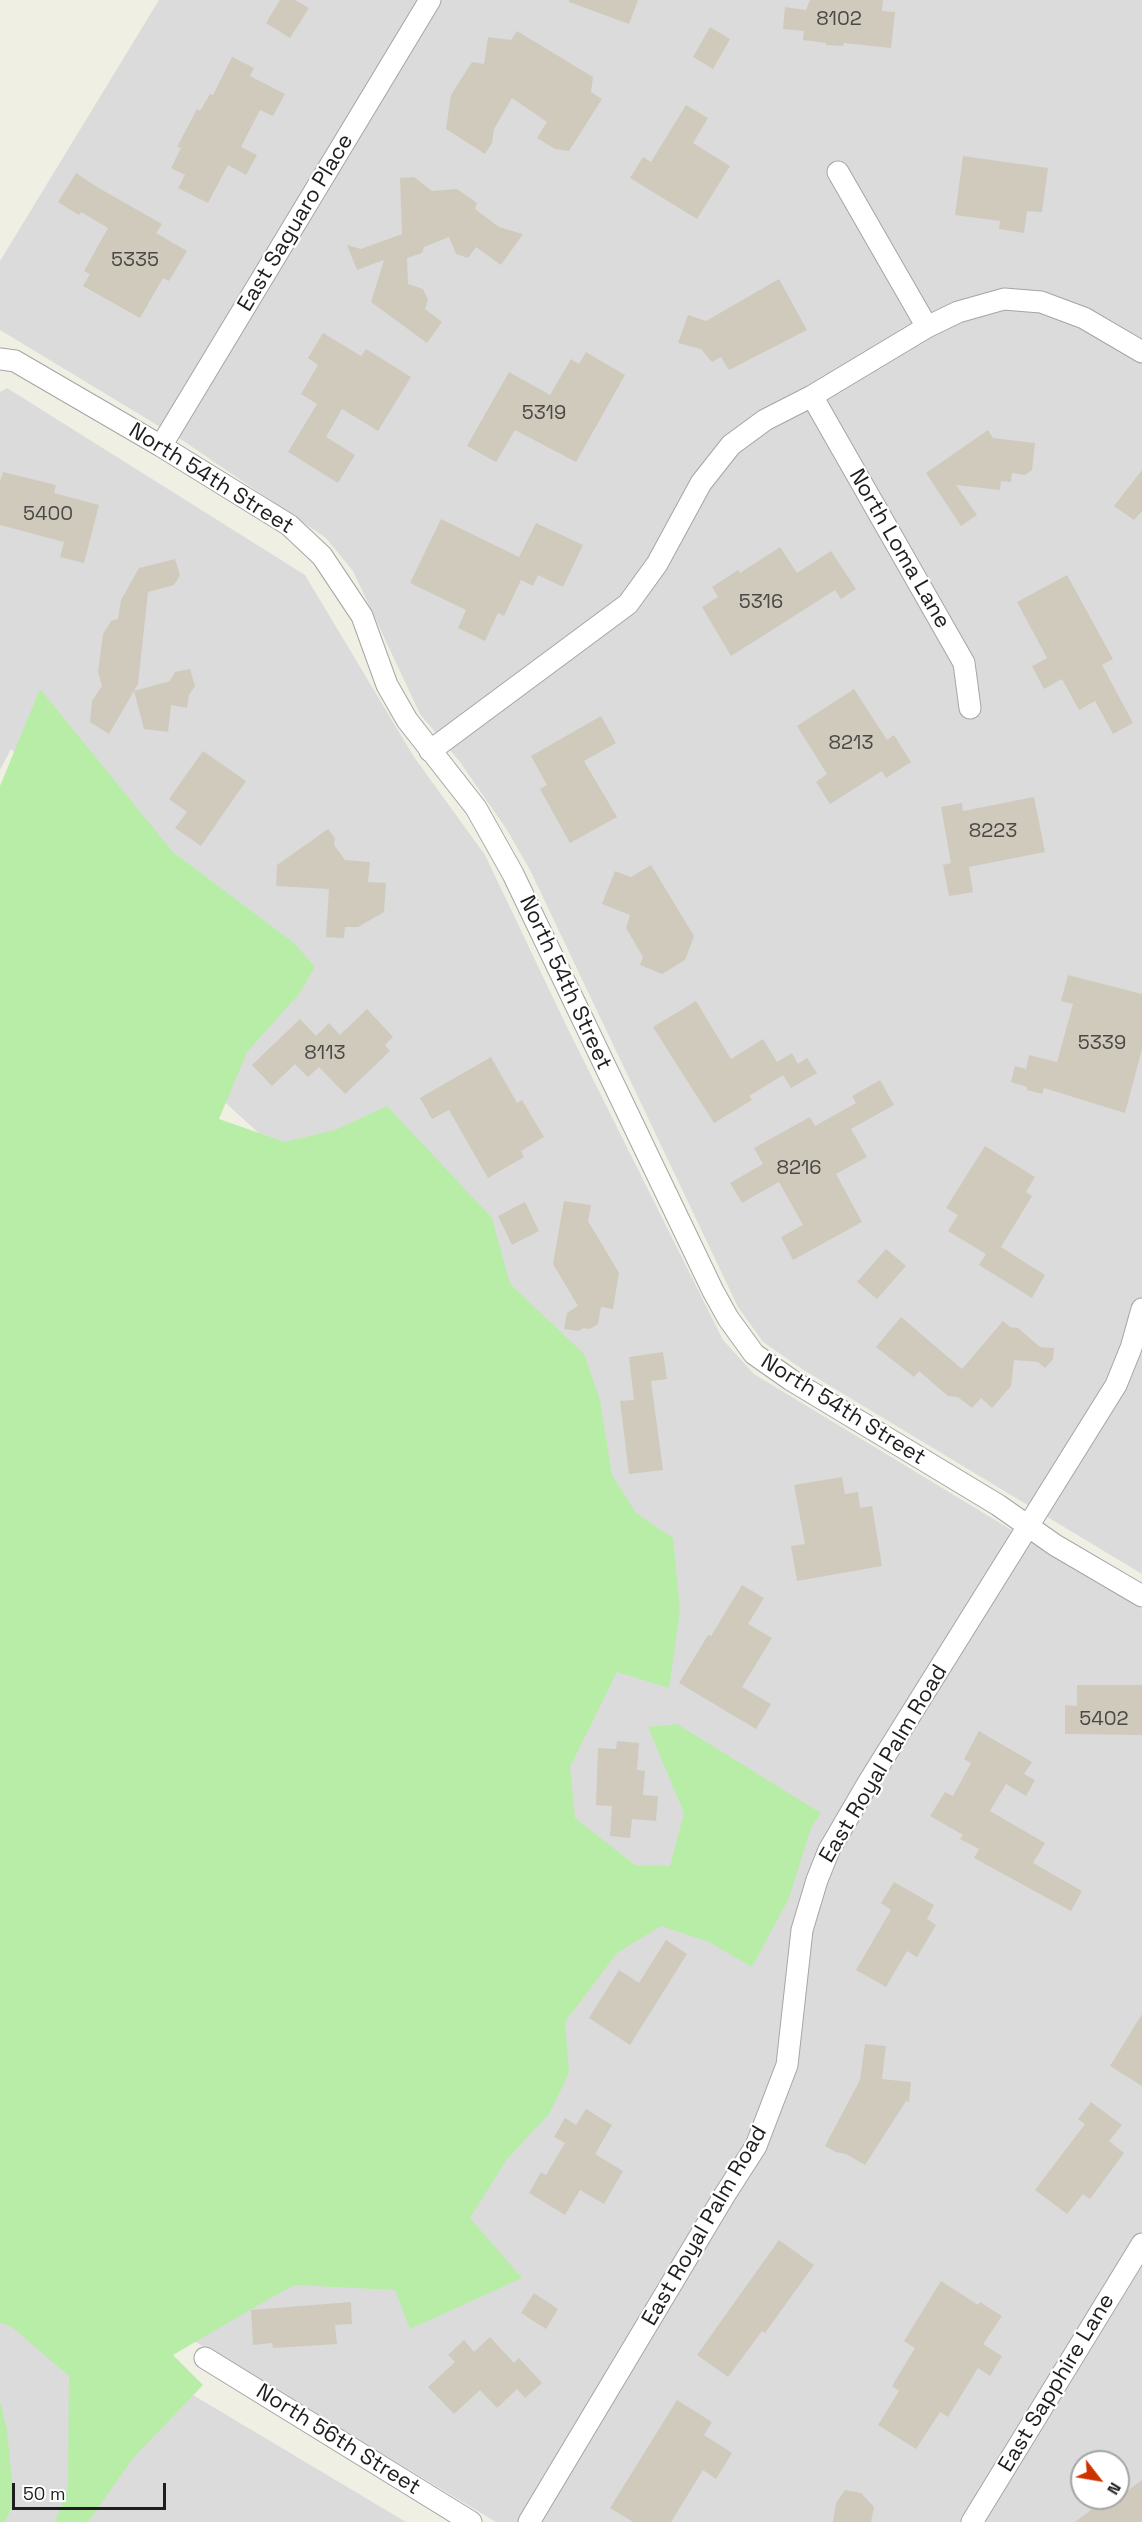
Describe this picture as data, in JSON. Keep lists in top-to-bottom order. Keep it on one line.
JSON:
{"streets":{"street":["East Saguaro Place","North 54th Street","North Loma Lane","East Royal Palm Road","East Sapphire Lane","North 56th Street"]},"crossings":[["East Saguaro Place","North 54th Street"],["North 54th Street","East Royal Palm Road"]],"house_numbers":["8102","5335","5319","5400","5316","8213","8223","5339","8113","8216","5402"],"scale_bar":"50 m","north":"bottom right"}
